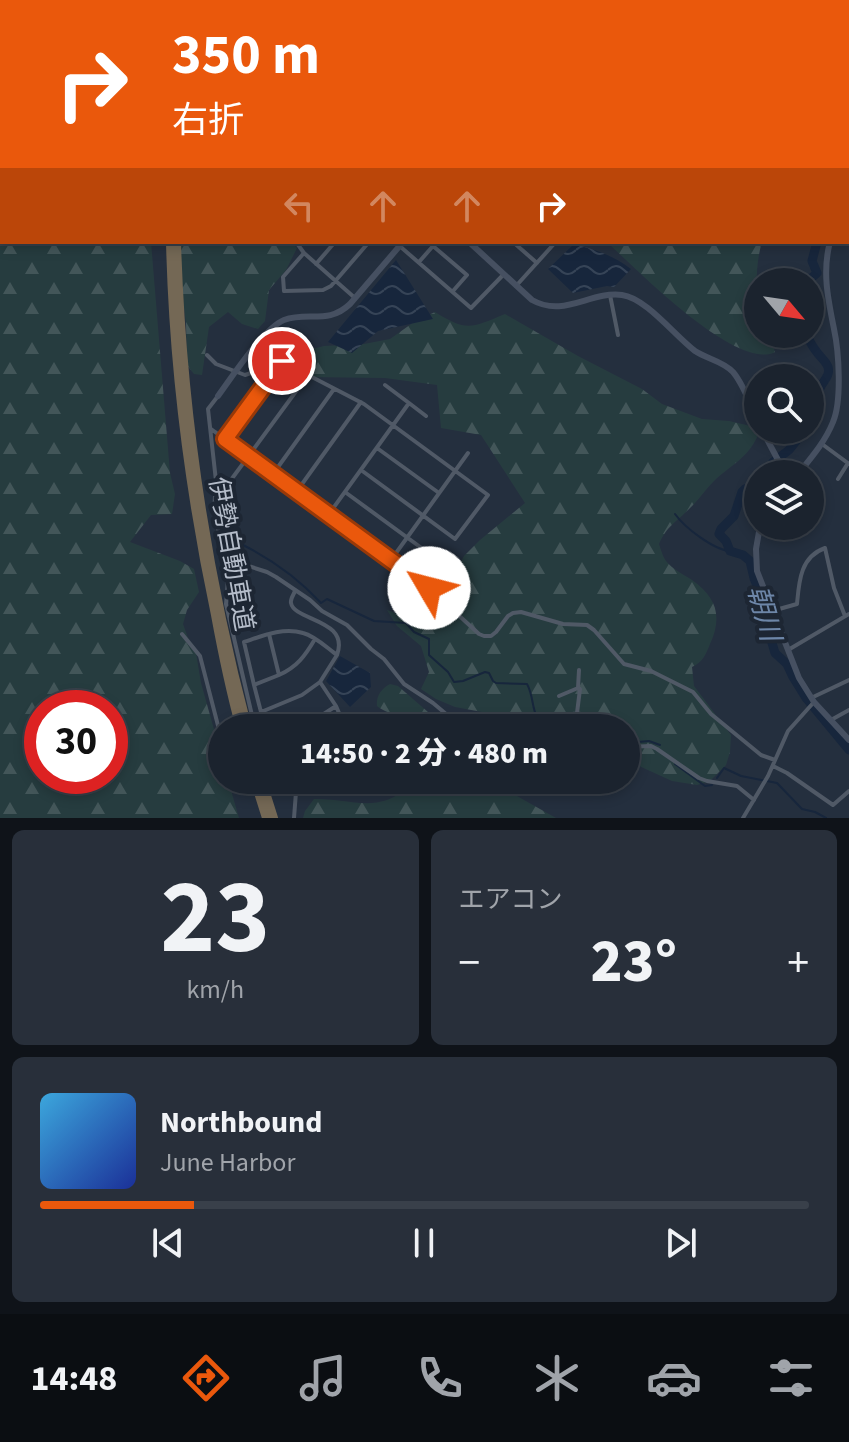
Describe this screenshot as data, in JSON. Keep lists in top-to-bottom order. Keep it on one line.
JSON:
{"streets":{"highway":["伊勢自動車道"]},"water":["朝川"],"north":"bottom right","page":{"turn":["350 m","右折"],"limit":"30","trip":"14:50 · 2 分 · 480 m","tile":[["23","km/h"],"エアコン"],"heat":["−","23°","+"],"song":["Northbound","June Harbor"],"tabs":"14:48"}}
